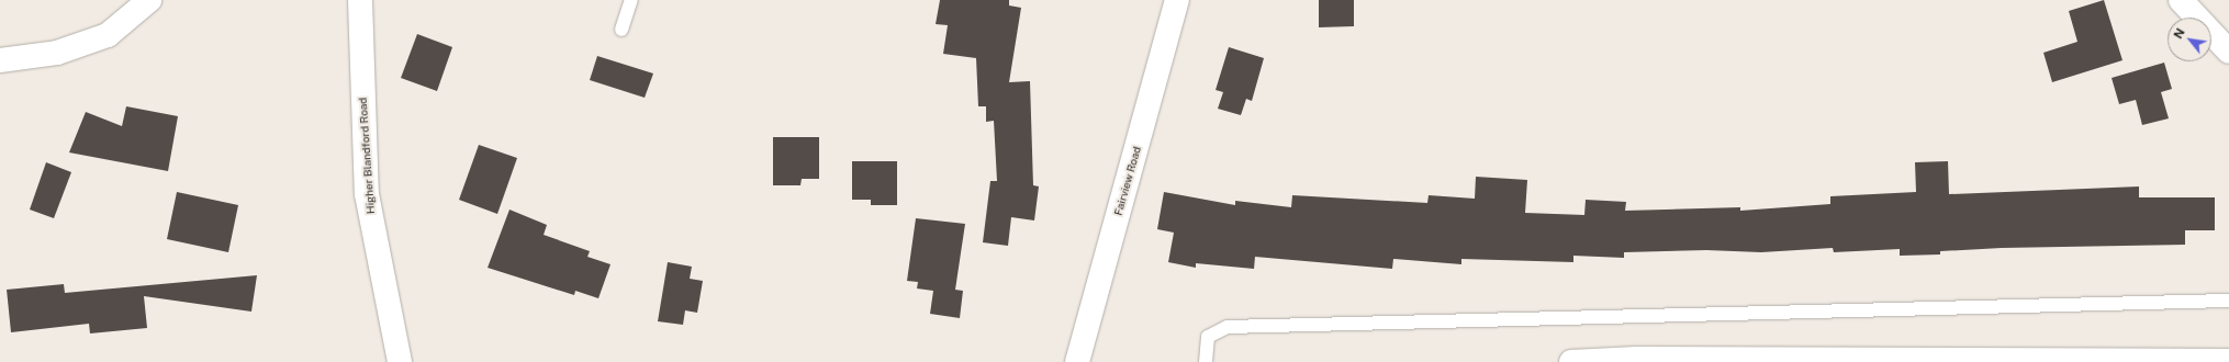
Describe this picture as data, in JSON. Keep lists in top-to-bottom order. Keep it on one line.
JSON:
{"streets":{"street":["Higher Blandford Road","Fairview Road"]},"north":"top left"}
